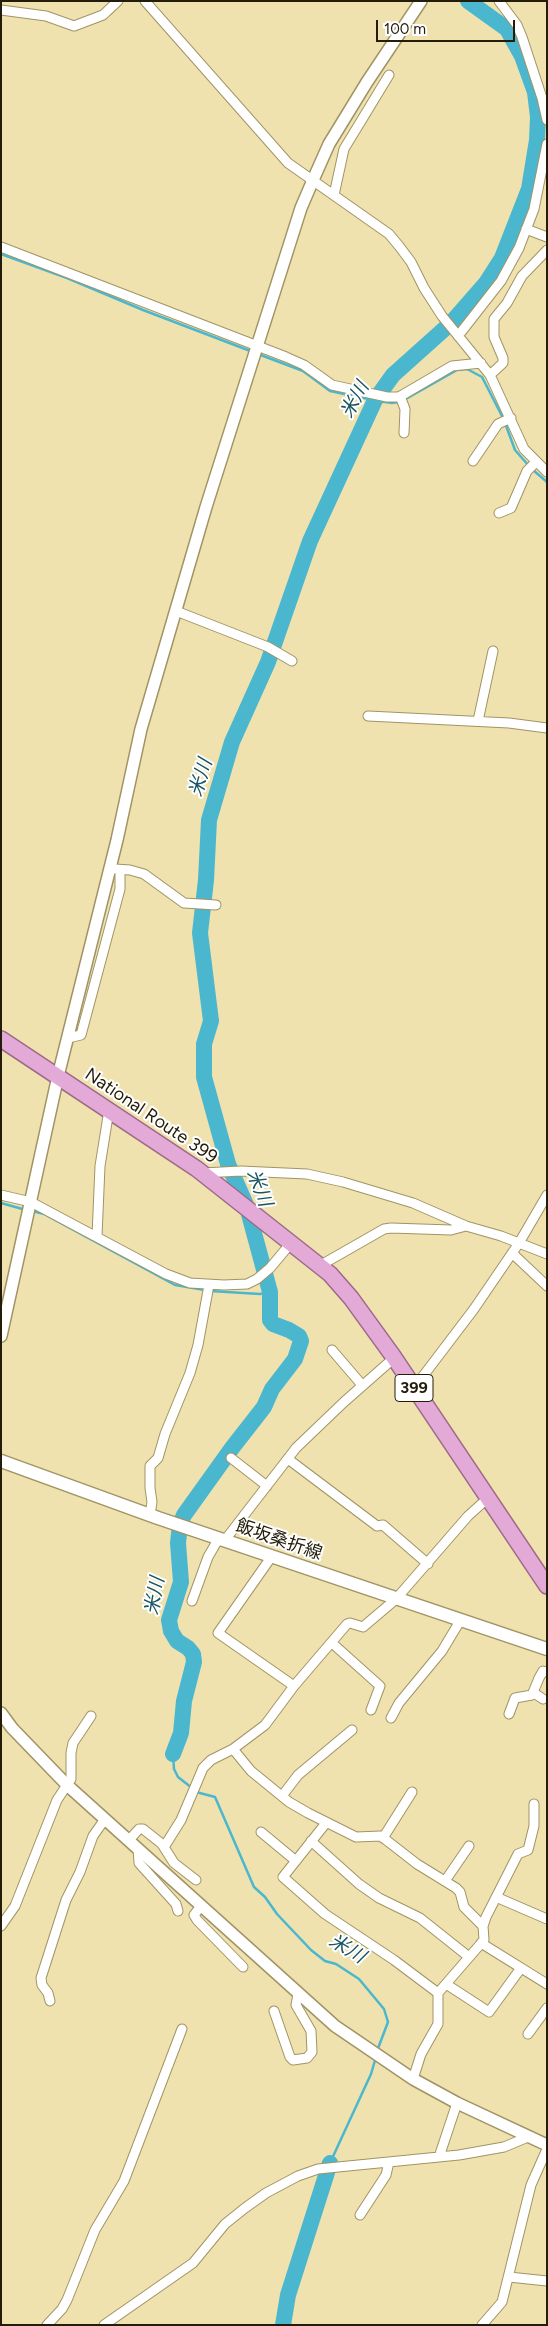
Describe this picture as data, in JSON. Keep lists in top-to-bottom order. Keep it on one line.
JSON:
{"streets":{"highway":["National Route 399","399"],"main road":["飯坂桑折線"]},"water":["米川"],"scale_bar":"100 m"}
